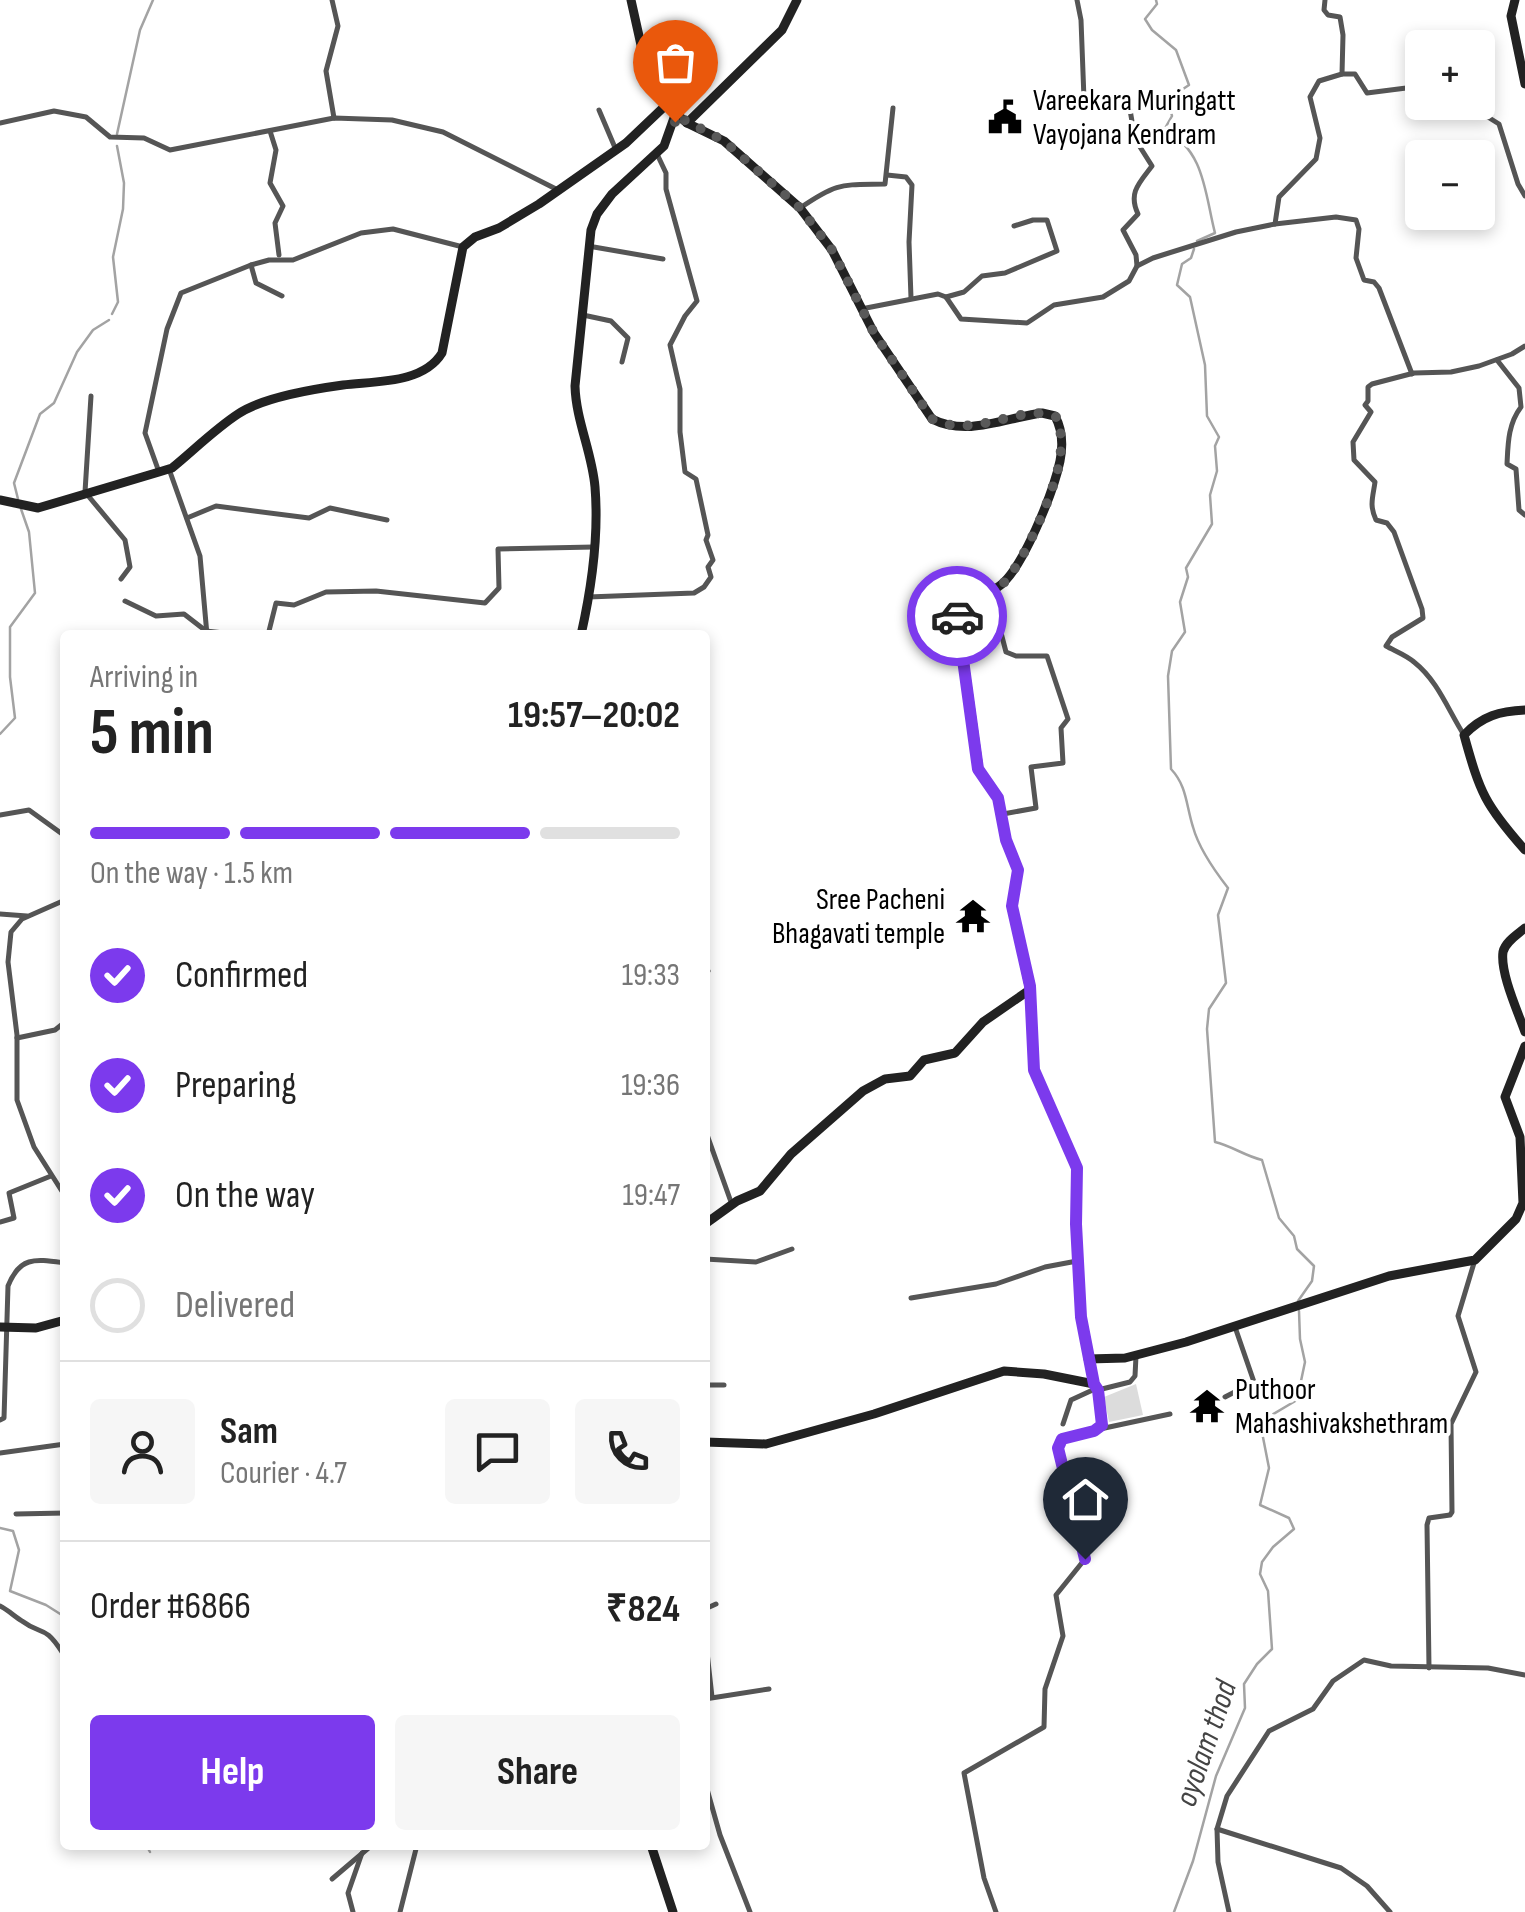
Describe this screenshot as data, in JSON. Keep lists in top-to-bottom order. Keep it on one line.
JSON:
{"water":["oyolam thod"],"places":{"public building":["Vareekara Muringatt Vayojana Kendram"],"temple":["Sree Pacheni Bhagavati temple","Puthoor Mahashivakshethram"]},"page":{"map_buttons":["+","−"],"heading":["5 min","Arriving in","19:57–20:02"],"panel":["Sam","Courier · 4.7","Order #6866","₹824"],"bar":"On the way · 1.5 km","list":[["Confirmed","19:33"],["Preparing","19:36"],["On the way","19:47"],"Delivered"],"buttons":["Help","Share"]}}
